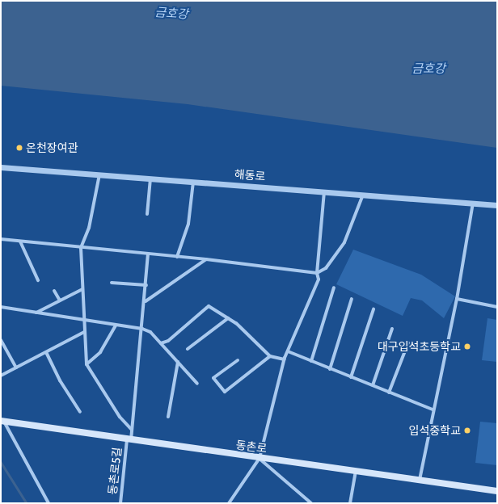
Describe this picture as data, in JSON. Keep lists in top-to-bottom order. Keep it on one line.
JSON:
{"streets":{"main road":["동촌로"],"street":["해동로","동촌로5길"]},"crossings":[["동촌로","동촌로5길"]],"water":["금호강"],"places":["온천장여관","대구입석초등학교","입석중학교"]}
